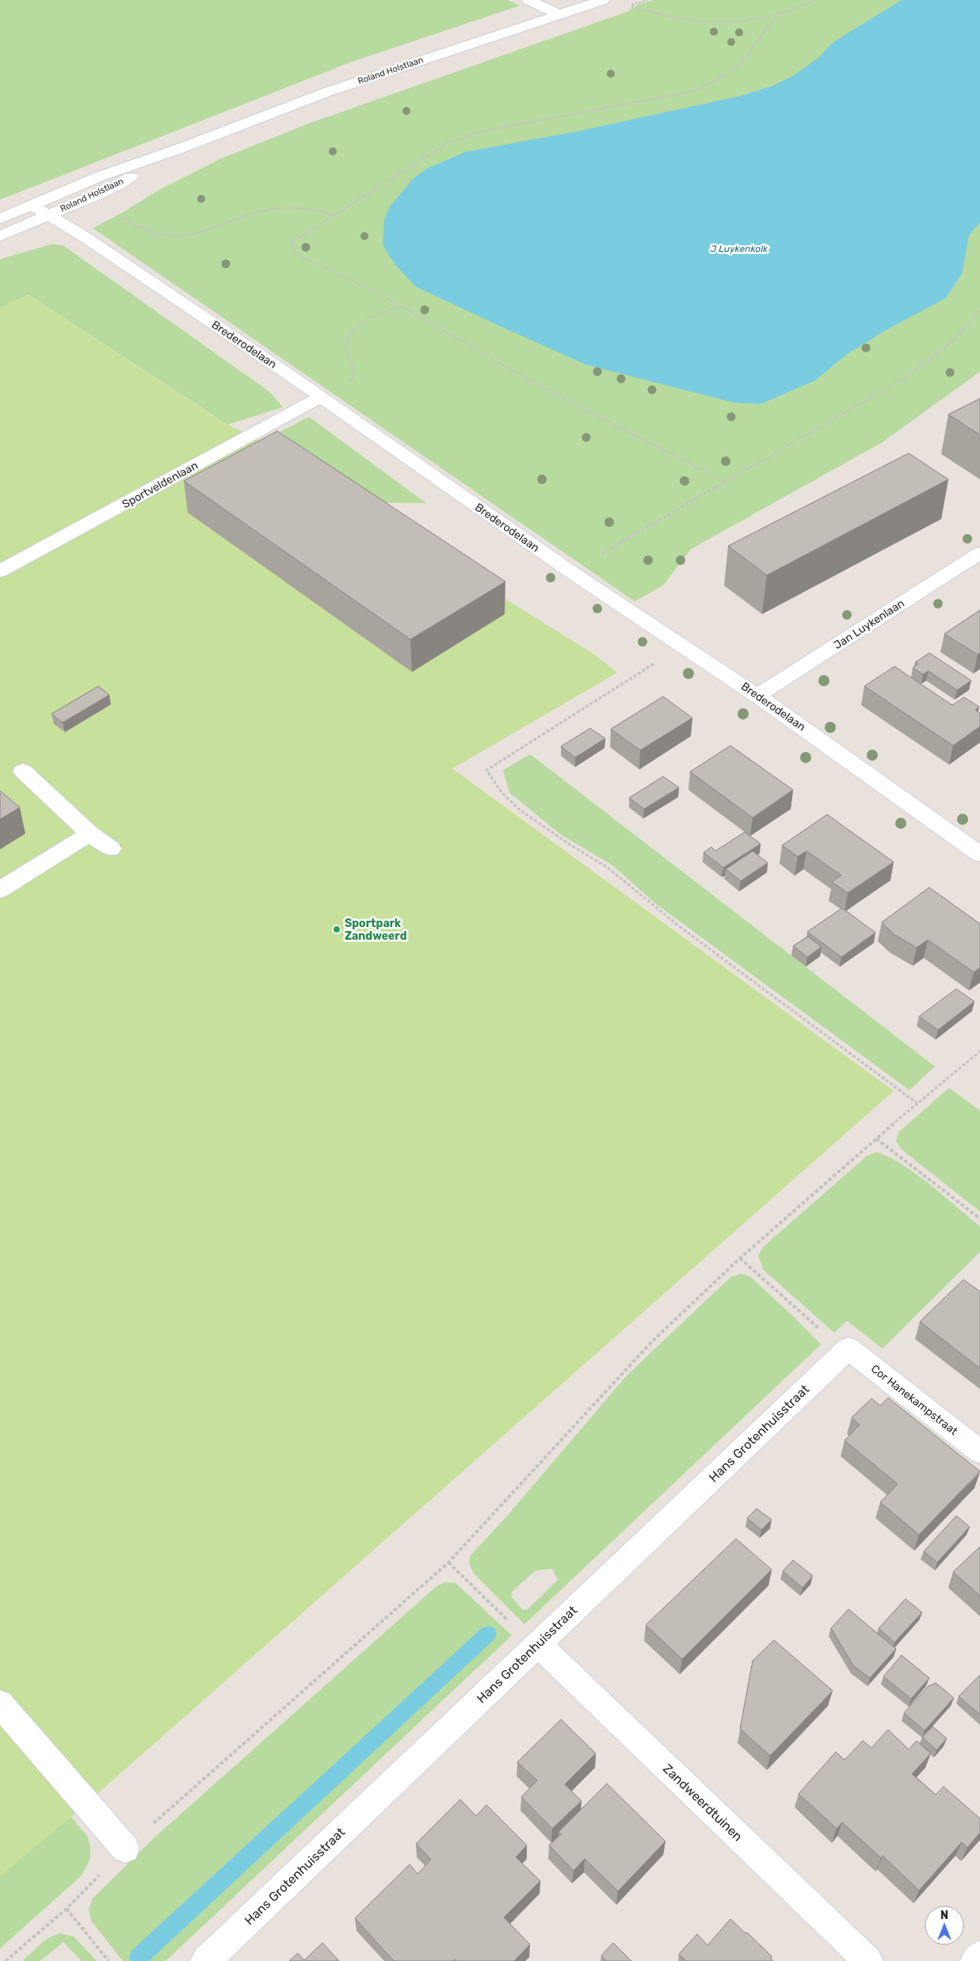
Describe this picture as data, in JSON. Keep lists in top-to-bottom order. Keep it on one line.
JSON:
{"streets":{"street":["Roland Holstlaan","Brederodelaan","Sportveldenlaan","Jan Luykenlaan","Cor Hanekampstraat","Hans Grotenhuisstraat","Zandweerdtuinen"]},"crossings":[["Roland Holstlaan","Brederodelaan"],["Brederodelaan","Sportveldenlaan"],["Brederodelaan","Jan Luykenlaan"],["Cor Hanekampstraat","Hans Grotenhuisstraat"],["Hans Grotenhuisstraat","Zandweerdtuinen"]],"water":["J Luykenkolk"],"places":["Sportpark Zandweerd"],"north":"top"}
